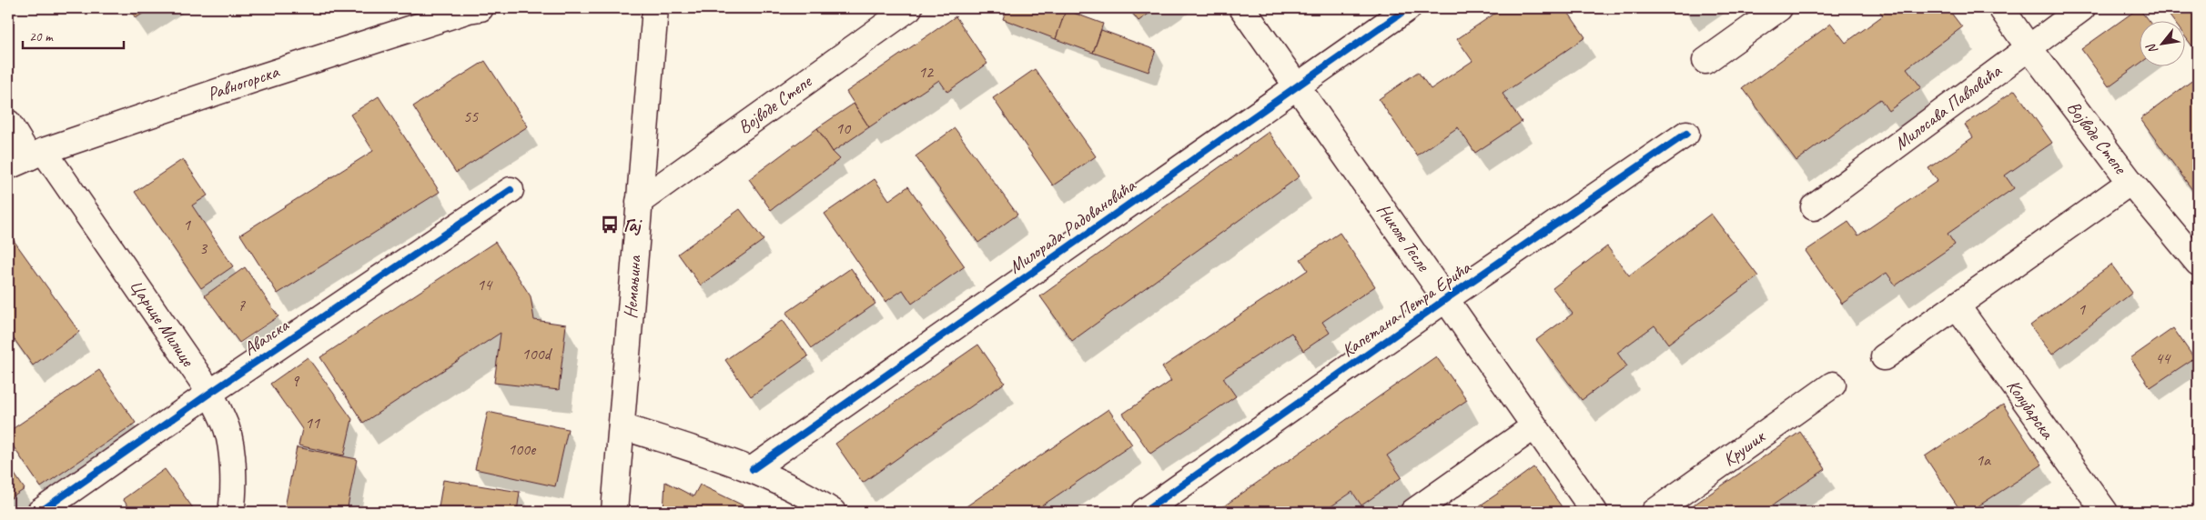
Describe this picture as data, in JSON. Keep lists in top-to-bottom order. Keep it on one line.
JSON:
{"streets":{"street":["Равногорска","Војводе Степе","Милосава Павловића","Милорада Радовановића","Николе Тесле","Немањина","Капетана Петра Ерића","Царице Милице","Авалска","Колубарска","Крушик"]},"crossings":[["Равногорска","Царице Милице"],["Војводе Степе","Милосава Павловића"],["Војводе Степе","Немањина"],["Милорада Радовановића","Николе Тесле"],["Николе Тесле","Капетана Петра Ерића"],["Царице Милице","Авалска"]],"places":{"bus stop":["Гај"]},"house_numbers":["12","55","10","1","3","14","7","1","100d","44","9","11","100e","1a"],"scale_bar":"20 m","north":"bottom left"}
